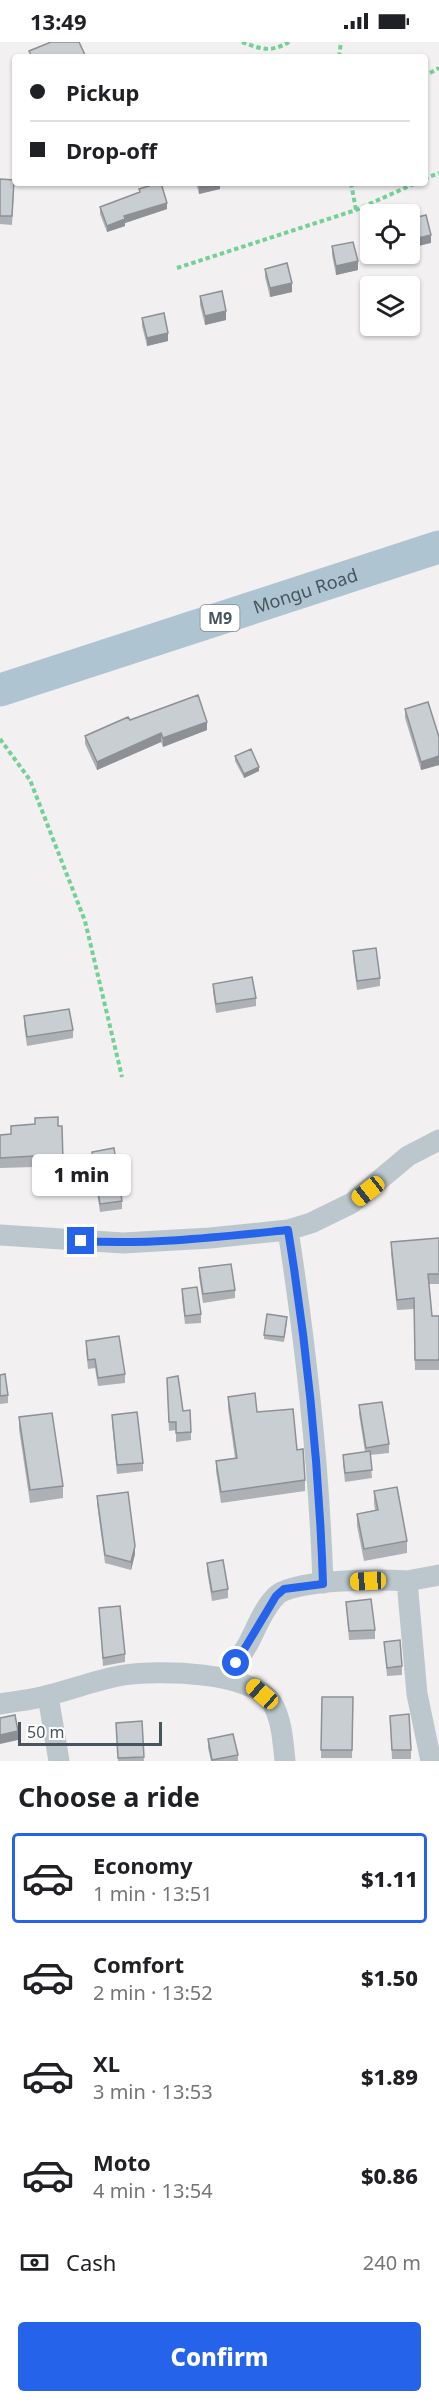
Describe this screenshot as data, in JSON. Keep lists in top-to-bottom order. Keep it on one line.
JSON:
{"streets":{"main road":["Mongu Road","M9"]},"scale_bar":"50 m","page":{"status":"13:49","banner":["Pickup","Drop-off"],"bubble":"1 min","scale":"50 m","heading":"Choose a ride","list":[{"name":"Economy","note":"1 min · 13:51","value":"$1.11"},{"name":"Comfort","note":"2 min · 13:52","value":"$1.50"},{"name":"XL","note":"3 min · 13:53","value":"$1.89"},{"name":"Moto","note":"4 min · 13:54","value":"$0.86"}],"pay":["Cash","240 m"],"buttons":"Confirm"}}
